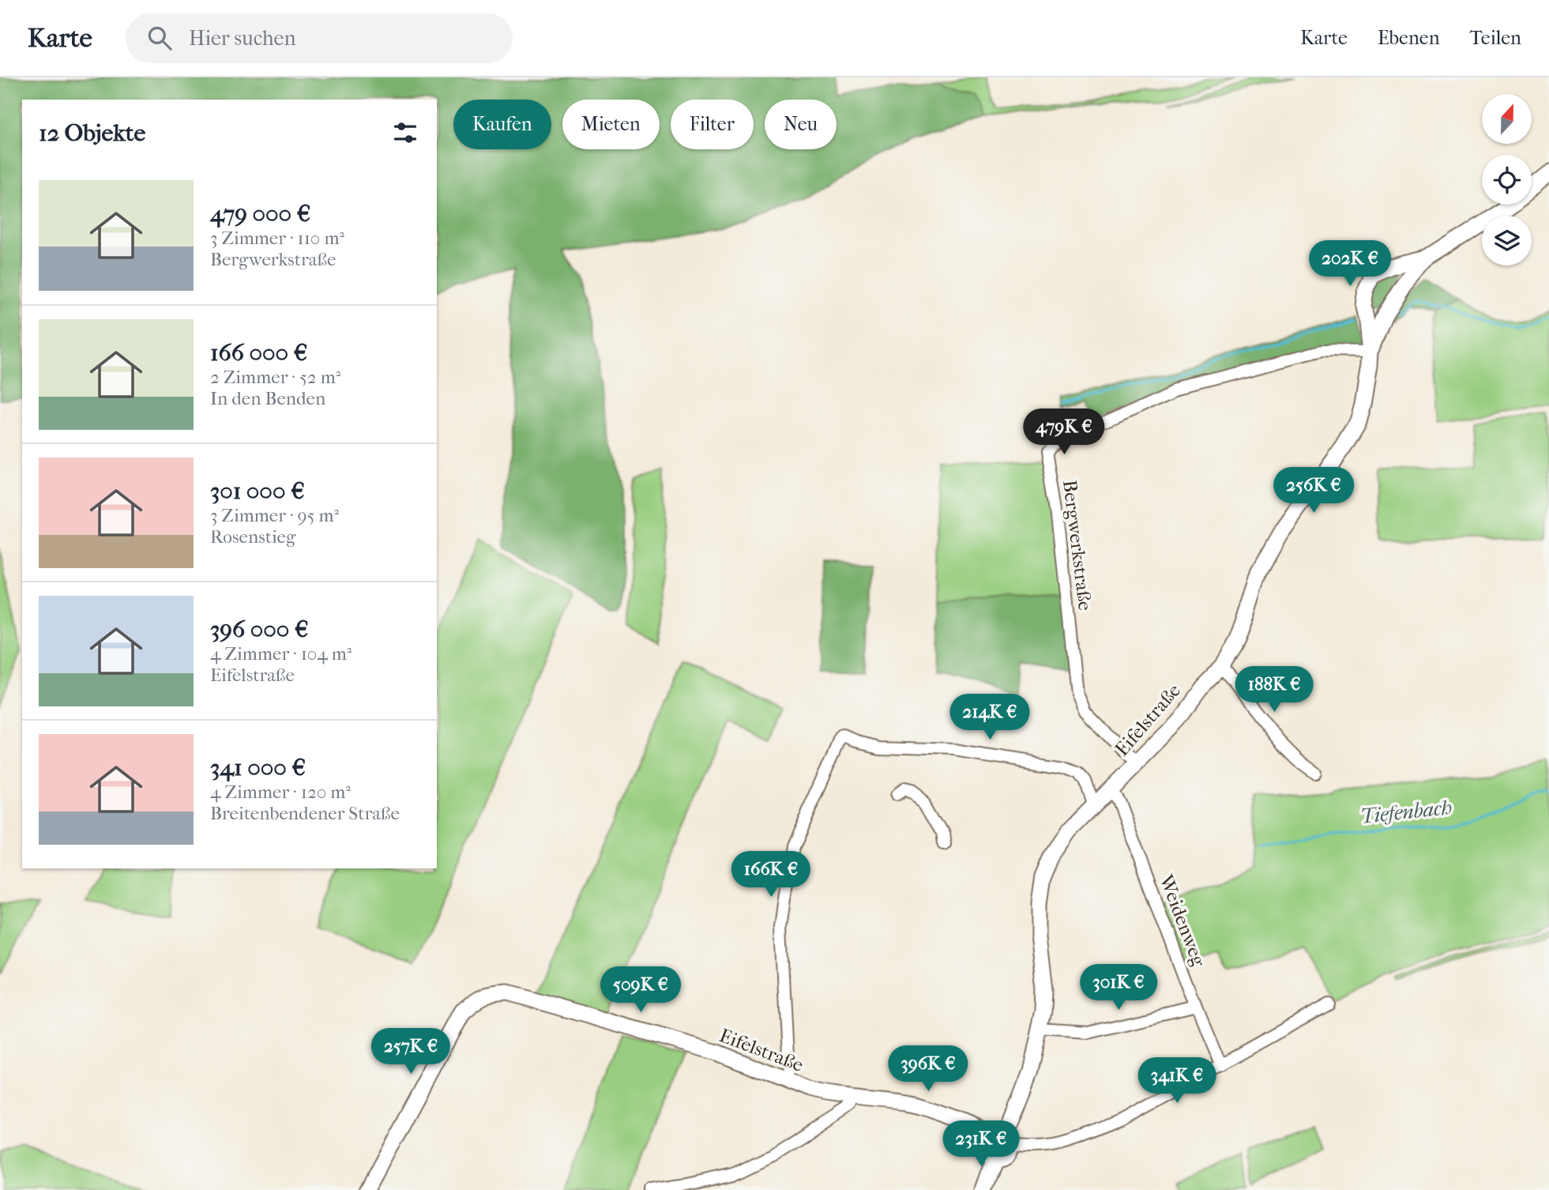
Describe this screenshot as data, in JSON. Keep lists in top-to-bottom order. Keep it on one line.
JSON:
{"streets":{"street":["Bergwerkstraße","Eifelstraße","Weidenweg"]},"crossings":[["Bergwerkstraße","Eifelstraße"],["Eifelstraße","Weidenweg"]],"water":["Tiefenbach"],"north":"top","page":{"header":"Karte","search":"Hier suchen","nav":["Karte","Ebenen","Teilen"],"chip":["Kaufen","Mieten","Filter","Neu"],"heading":"12 Objekte","list":[{"name":"479 000 €","note":"3 Zimmer · 110 m² · Bergwerkstraße"},{"name":"166 000 €","note":"2 Zimmer · 52 m² · In den Benden"},{"name":"301 000 €","note":"3 Zimmer · 95 m² · Rosenstieg"},{"name":"396 000 €","note":"4 Zimmer · 104 m² · Eifelstraße"},{"name":"341 000 €","note":"4 Zimmer · 120 m² · Breitenbendener Straße"}],"price":["202K €","479K €","256K €","188K €","214K €","166K €","301K €","509K €","257K €","396K €","341K €","231K €"]}}
